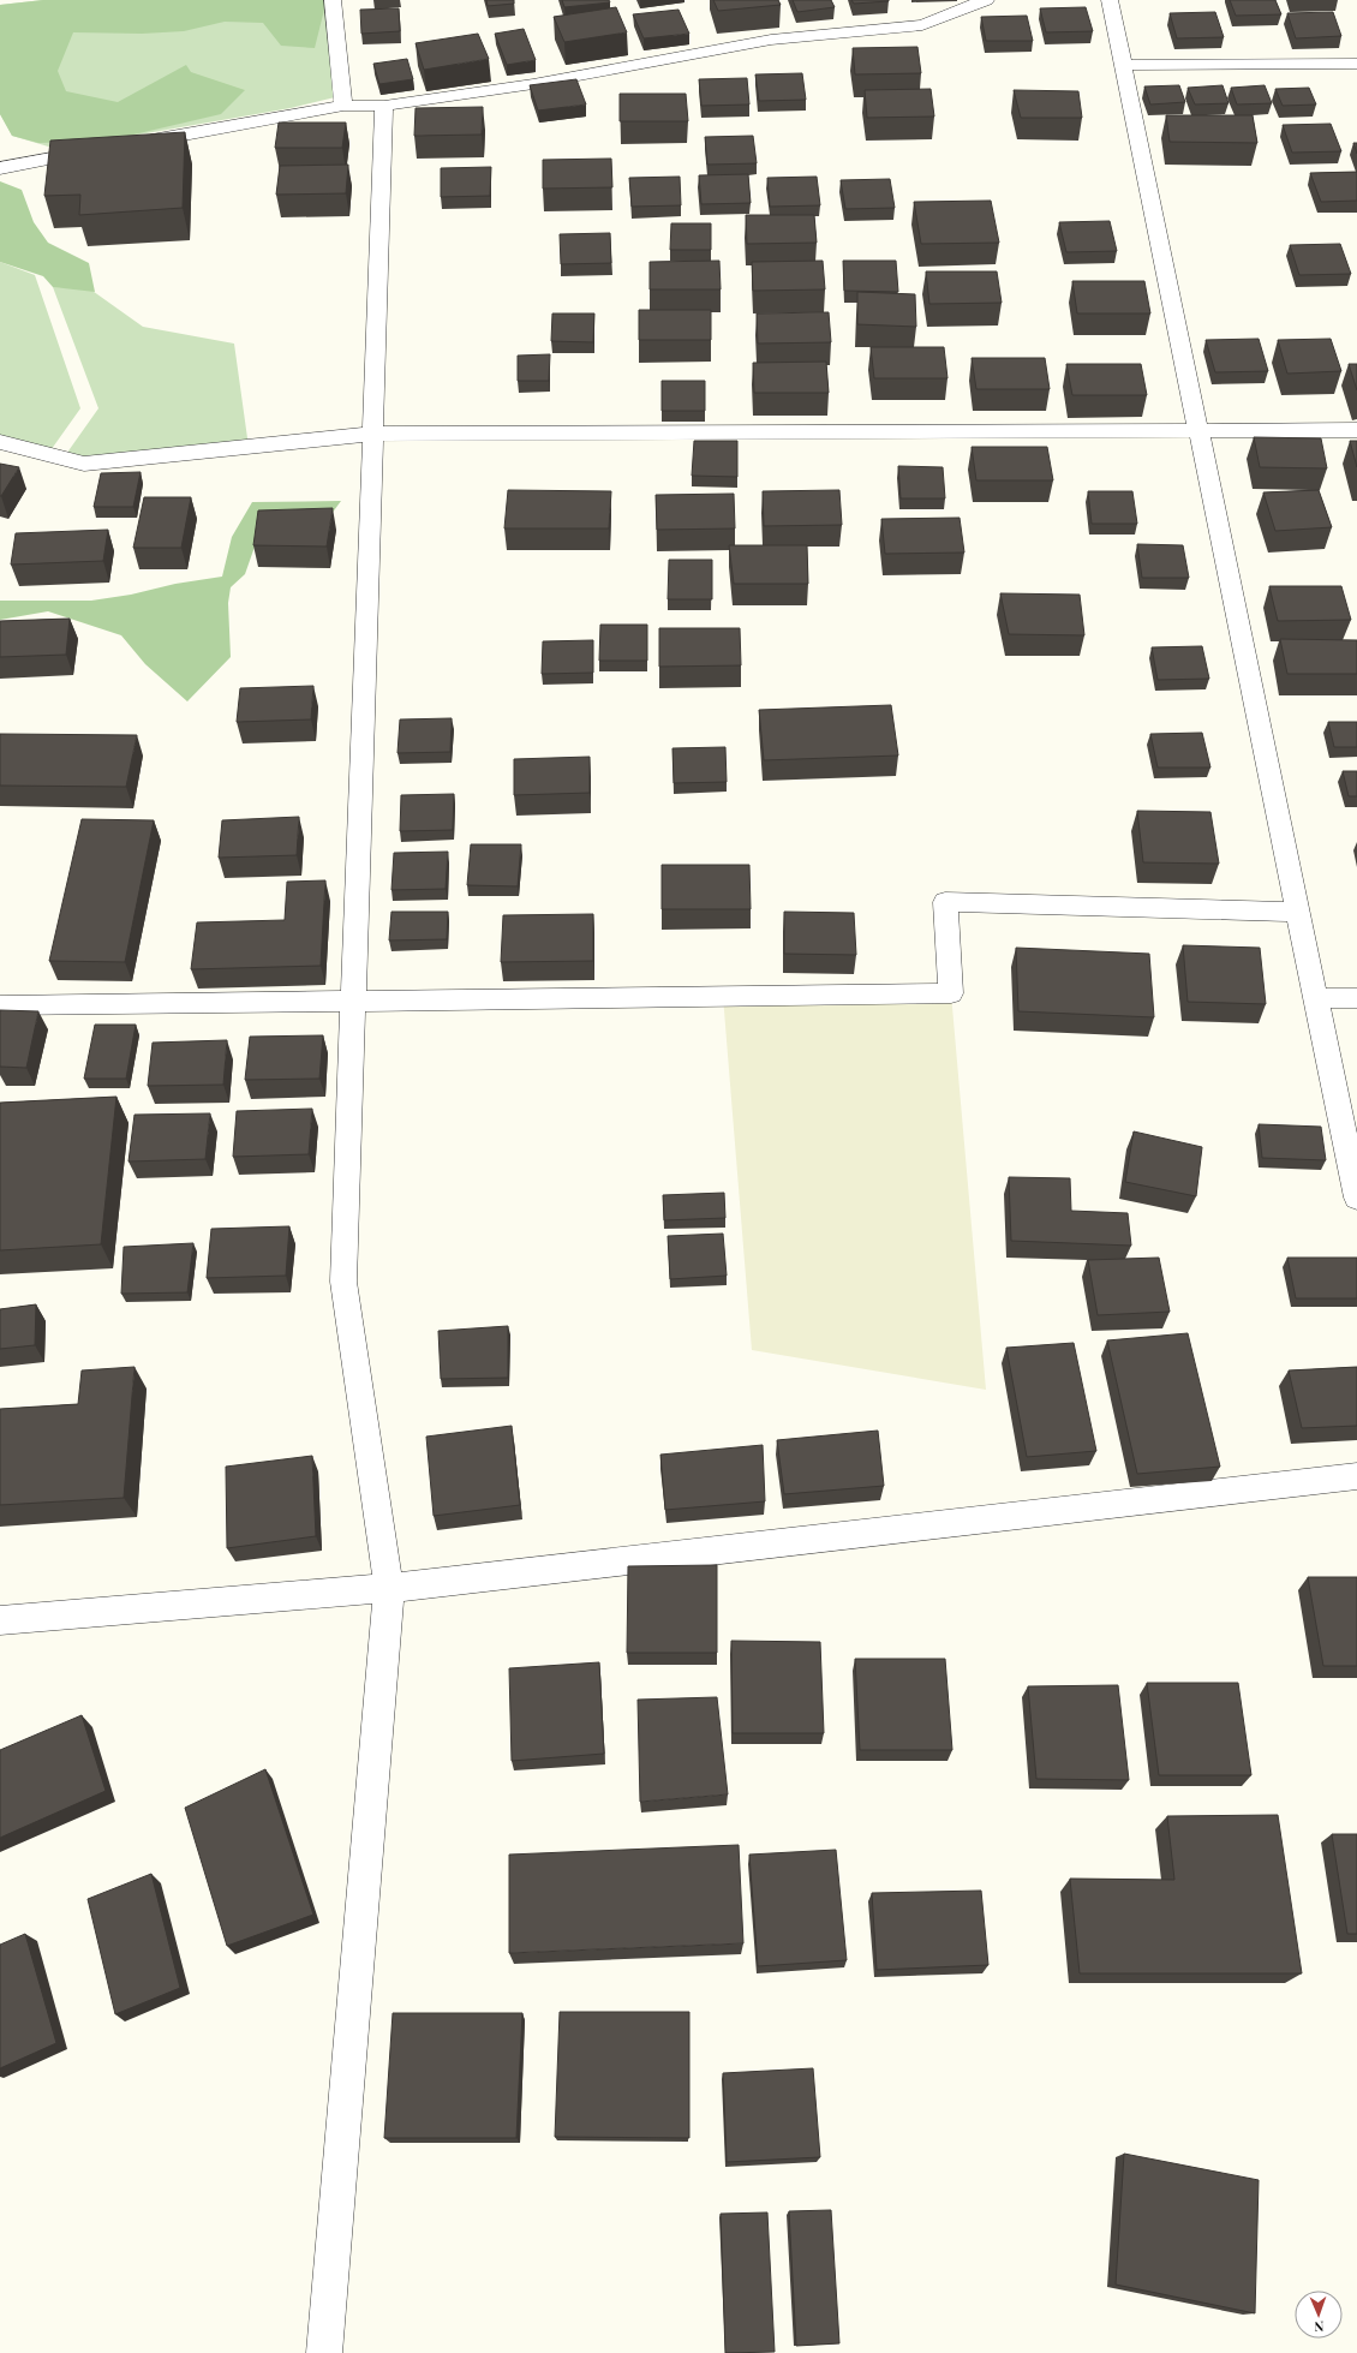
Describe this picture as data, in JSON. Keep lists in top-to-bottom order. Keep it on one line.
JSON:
{"north":"bottom"}
